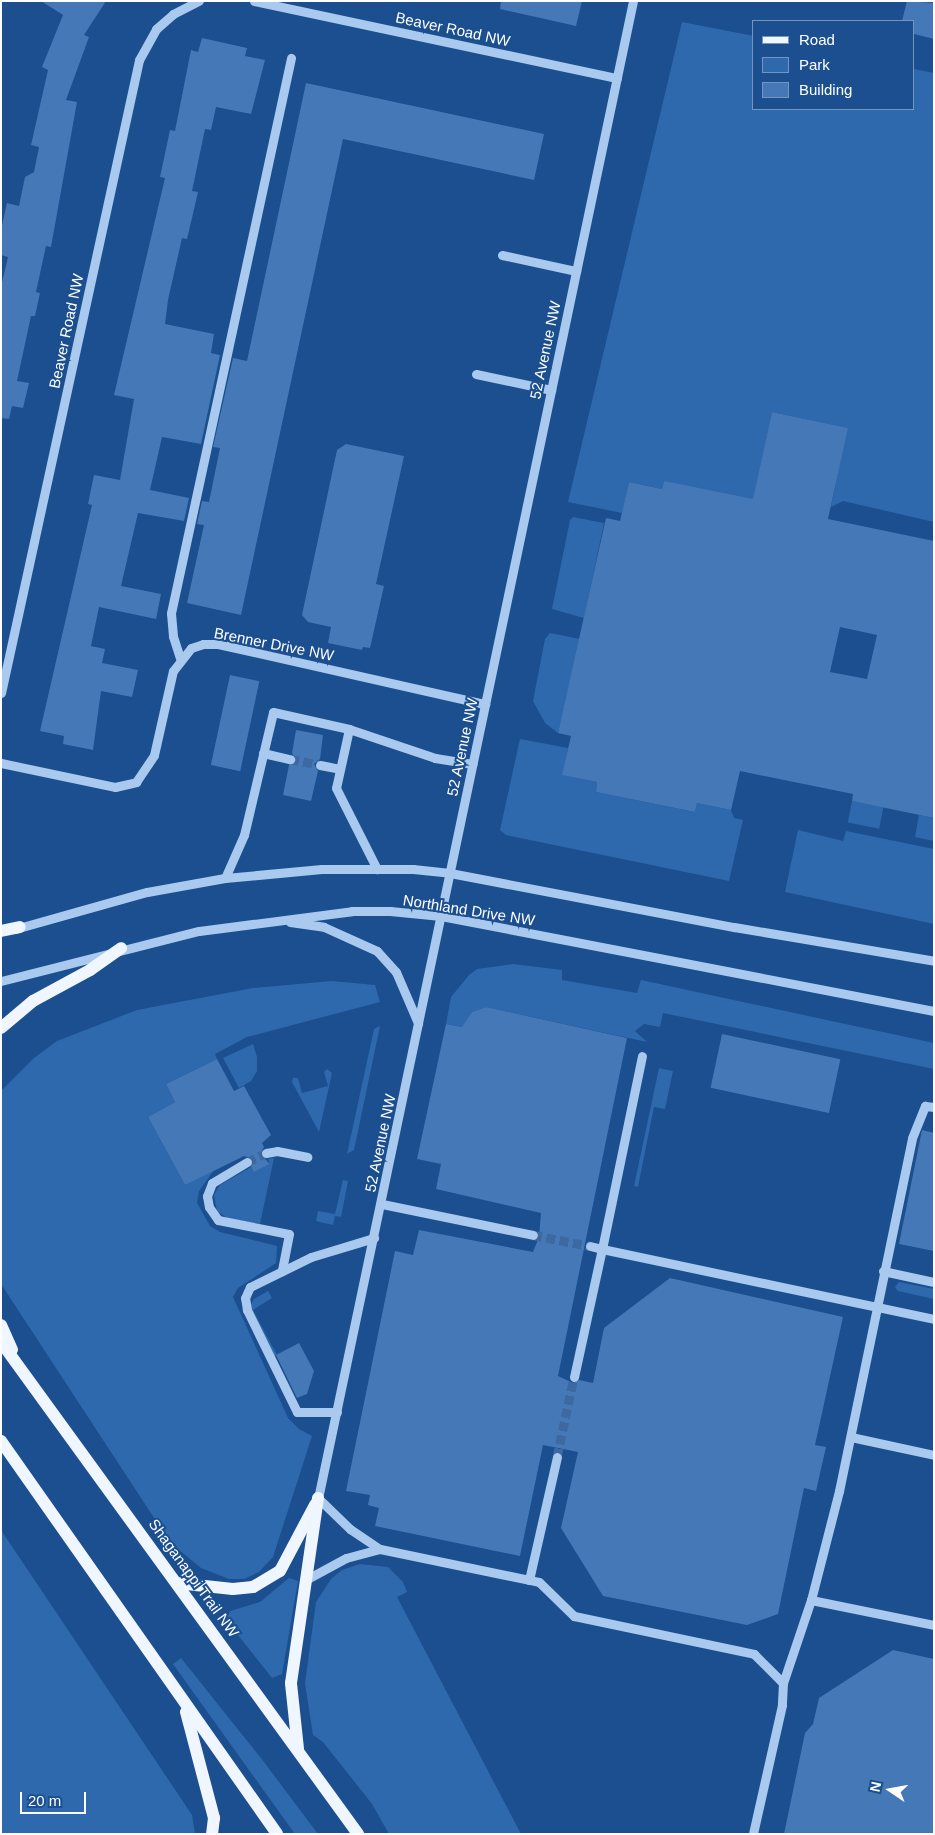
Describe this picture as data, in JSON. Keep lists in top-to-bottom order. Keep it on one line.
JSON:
{"streets":{"main road":["Shaganappi Trail NW"],"street":["Beaver Road NW","52 Avenue NW","Brenner Drive NW","Northland Drive NW"]},"crossings":[["Beaver Road NW","52 Avenue NW"],["52 Avenue NW","Brenner Drive NW"],["52 Avenue NW","Northland Drive NW"]],"legend":["Road","Park","Building"],"scale_bar":"20 m","north":"left"}
